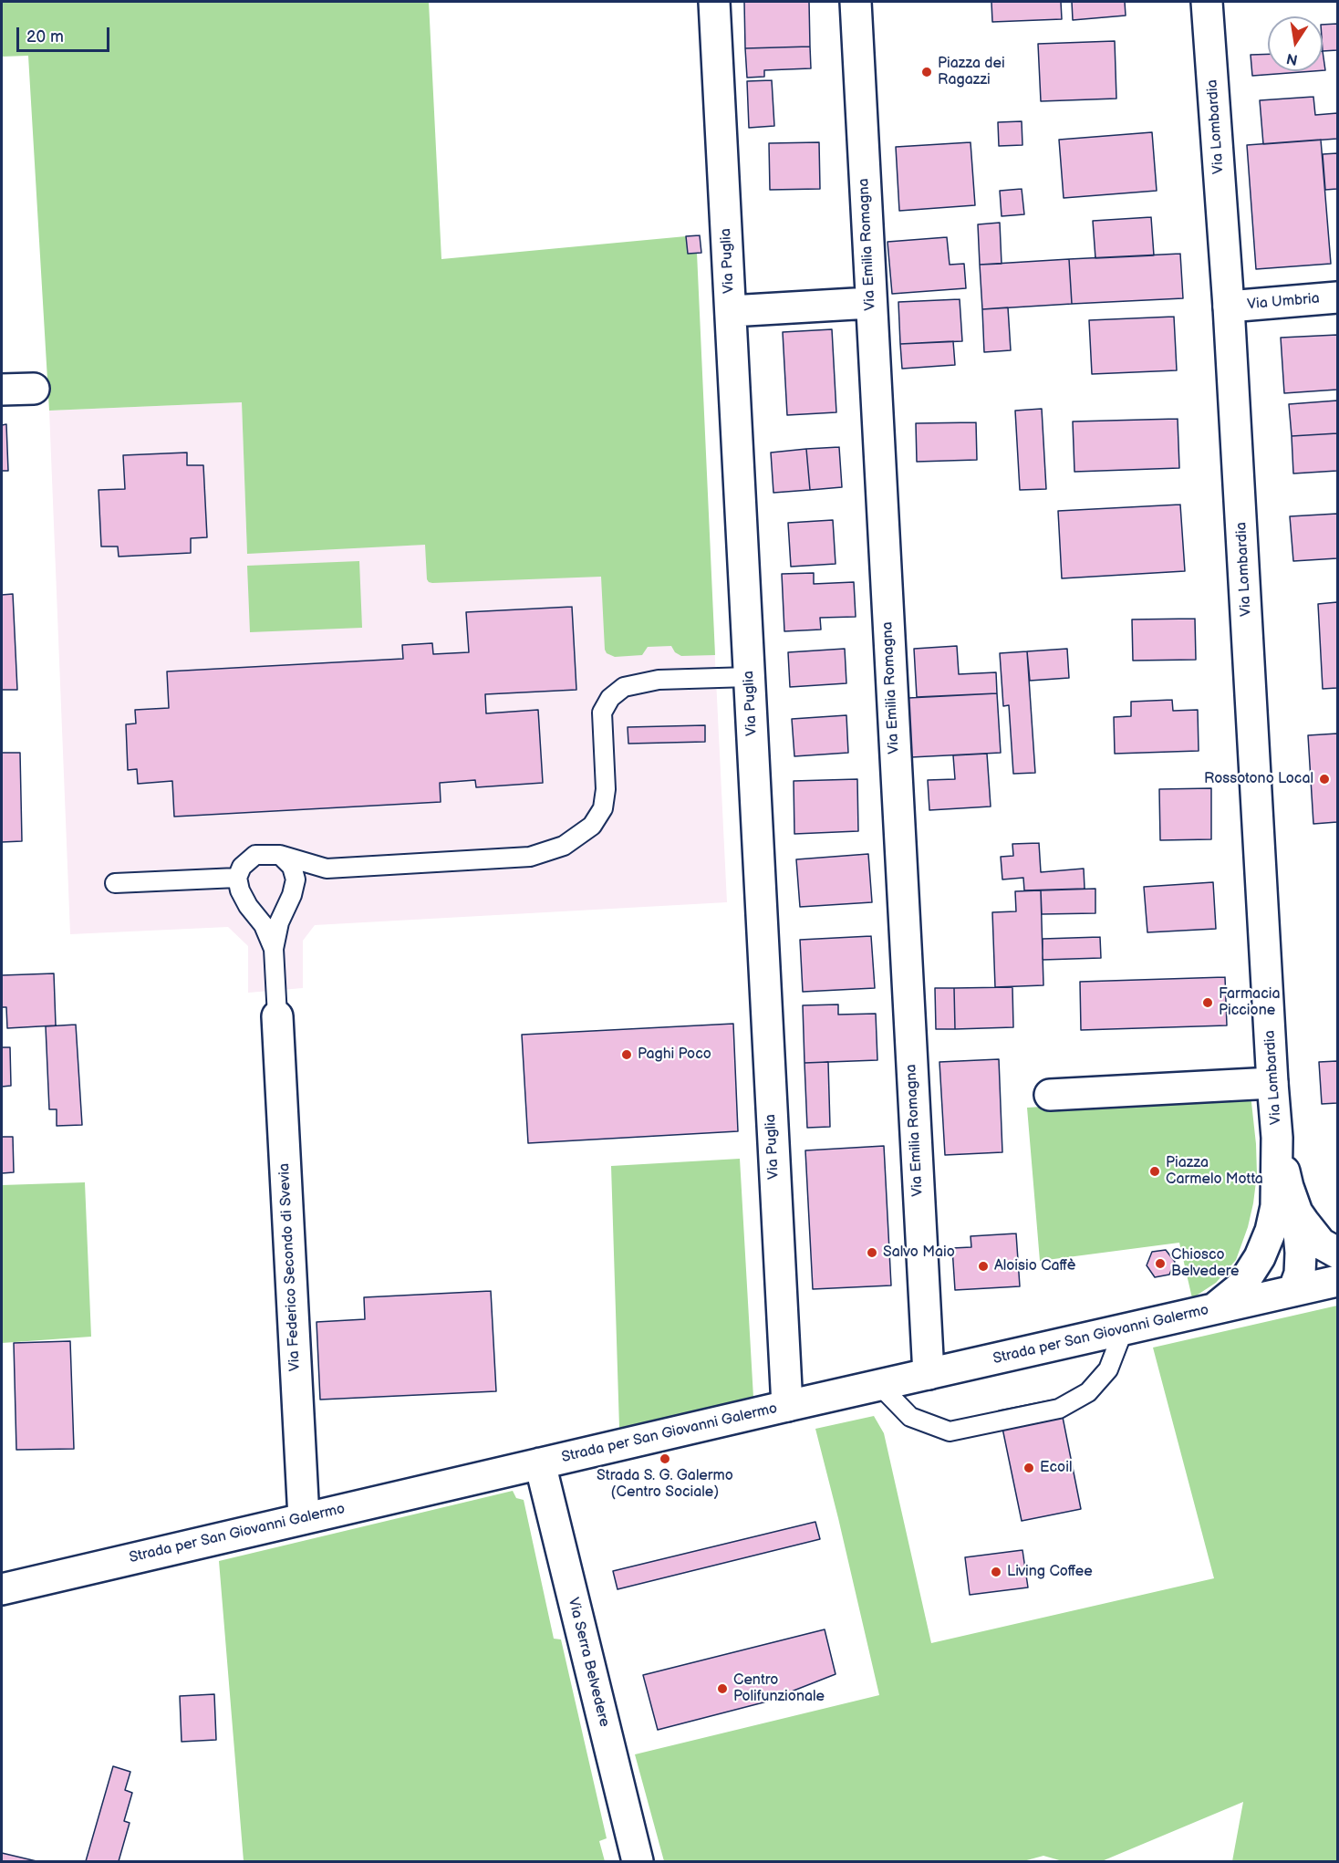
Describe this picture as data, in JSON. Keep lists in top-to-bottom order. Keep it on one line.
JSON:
{"streets":{"street":["Via Lombardia","Via Emilia Romagna","Via Puglia","Via Umbria","Via Federico Secondo di Svevia","Strada per San Giovanni Galermo","Via Serra Belvedere"]},"crossings":[["Via Lombardia","Via Umbria"],["Via Emilia Romagna","Strada per San Giovanni Galermo"],["Via Puglia","Strada per San Giovanni Galermo"],["Via Federico Secondo di Svevia","Strada per San Giovanni Galermo"],["Strada per San Giovanni Galermo","Via Serra Belvedere"]],"places":["Piazza dei Ragazzi","Rossotono Local","Farmacia Piccione","Paghi Poco","Piazza Carmelo Motta","Salvo Maio","Chiosco Belvedere","Aloisio Caffè","Strada S. G. Galermo (Centro Sociale)","Ecoil","Living Coffee","Centro Polifunzionale"],"scale_bar":"20 m","north":"bottom"}
